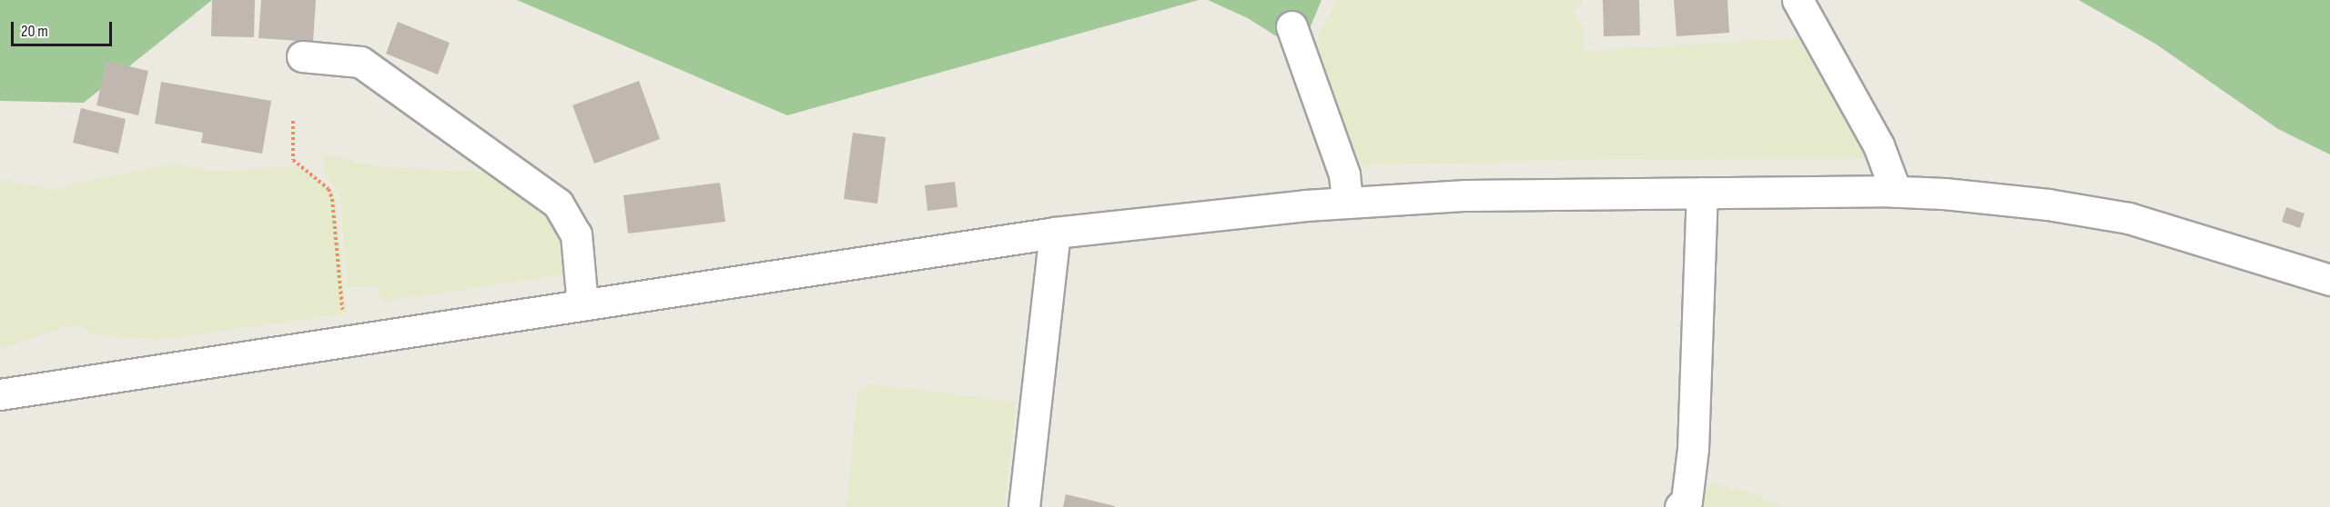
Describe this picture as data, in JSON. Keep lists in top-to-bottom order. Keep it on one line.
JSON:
{"scale_bar":"20 m"}
